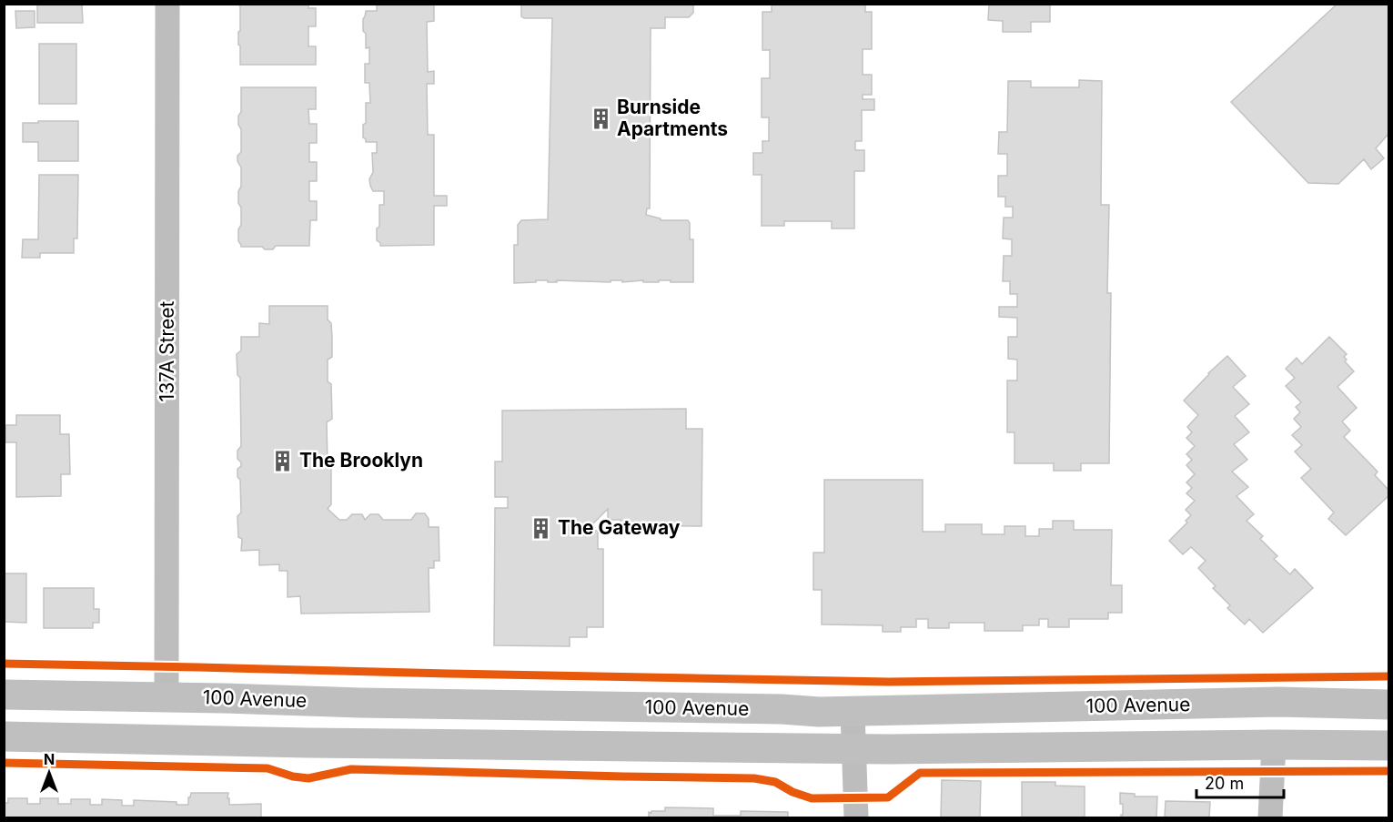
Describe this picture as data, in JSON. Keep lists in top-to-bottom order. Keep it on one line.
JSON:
{"streets":{"main road":["100 Avenue"],"street":["137A Street"]},"crossings":[["137A Street","100 Avenue"]],"places":{"building":["Burnside Apartments","The Brooklyn","The Gateway"]},"scale_bar":"20 m","north":"top"}
